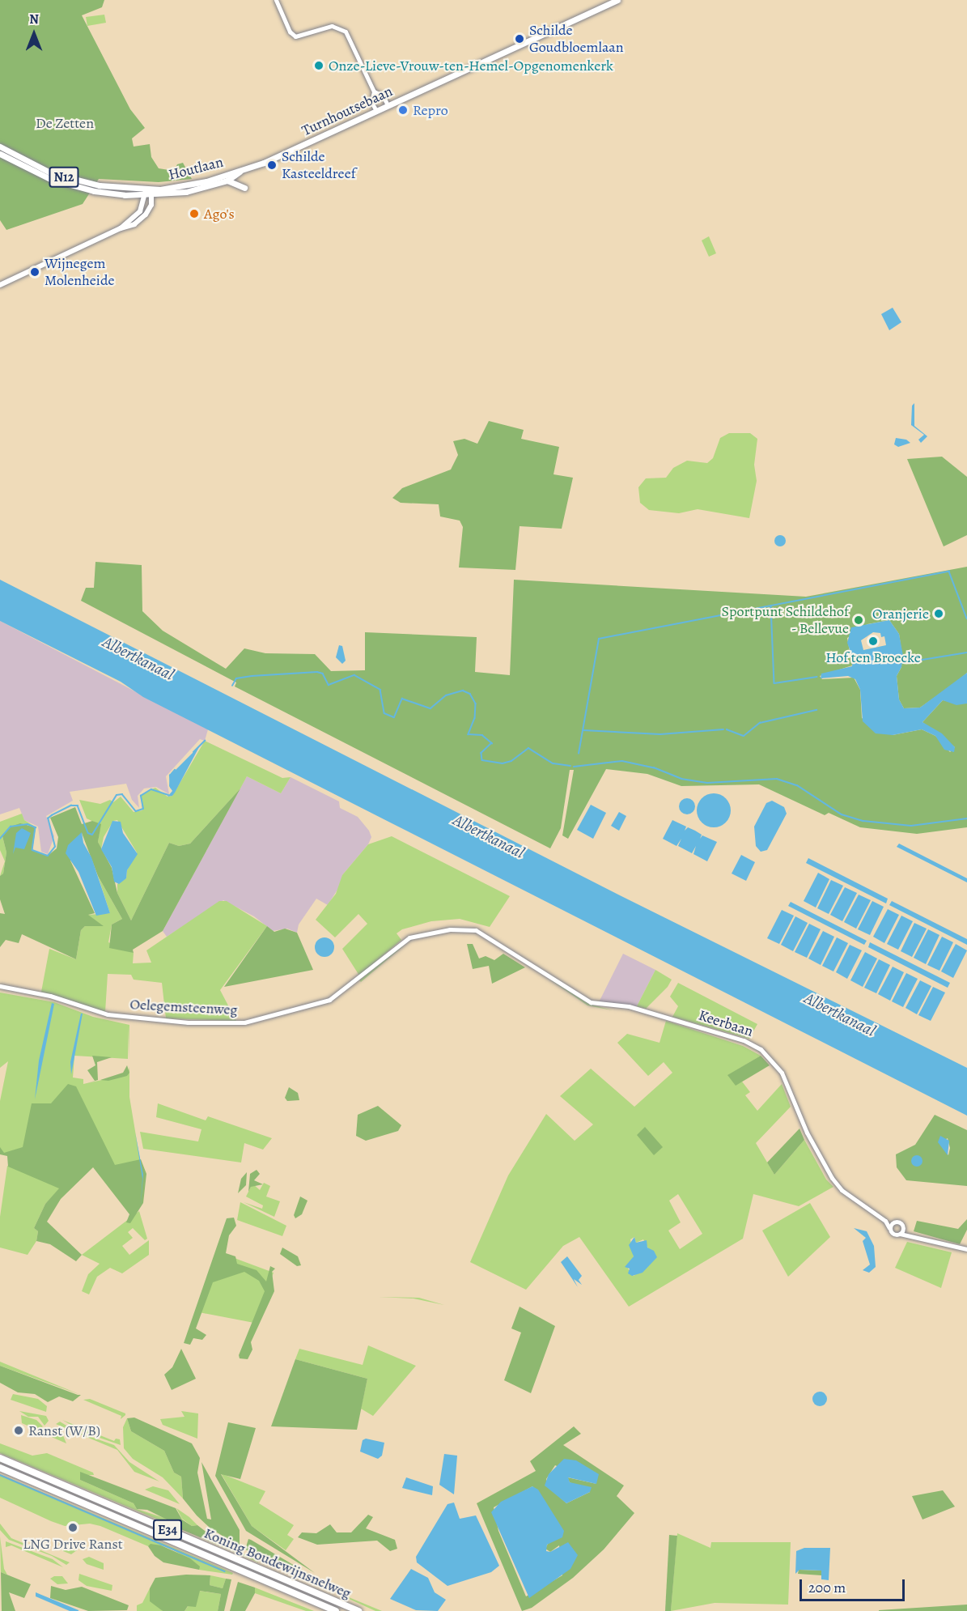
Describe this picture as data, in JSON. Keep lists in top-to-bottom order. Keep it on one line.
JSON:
{"streets":{"highway":["E34","Koning Boudewijnsnelweg"],"main road":["Turnhoutsebaan","Houtlaan","N12"],"street":["Oelegemsteenweg","Keerbaan"]},"crossings":[["Turnhoutsebaan","Houtlaan"],["Oelegemsteenweg","Keerbaan"]],"water":["Albertkanaal"],"parks":["De Zetten"],"places":["Schilde Goudbloemlaan","Onze-Lieve-Vrouw-ten-Hemel-Opgenomenkerk","Repro","Schilde Kasteeldreef","Ago's","Wijnegem Molenheide","Oranjerie","Sportpunt Schildehof - Bellevue","Hof ten Broecke","Ranst (W/B)","LNG Drive Ranst"],"scale_bar":"200 m","north":"top"}
